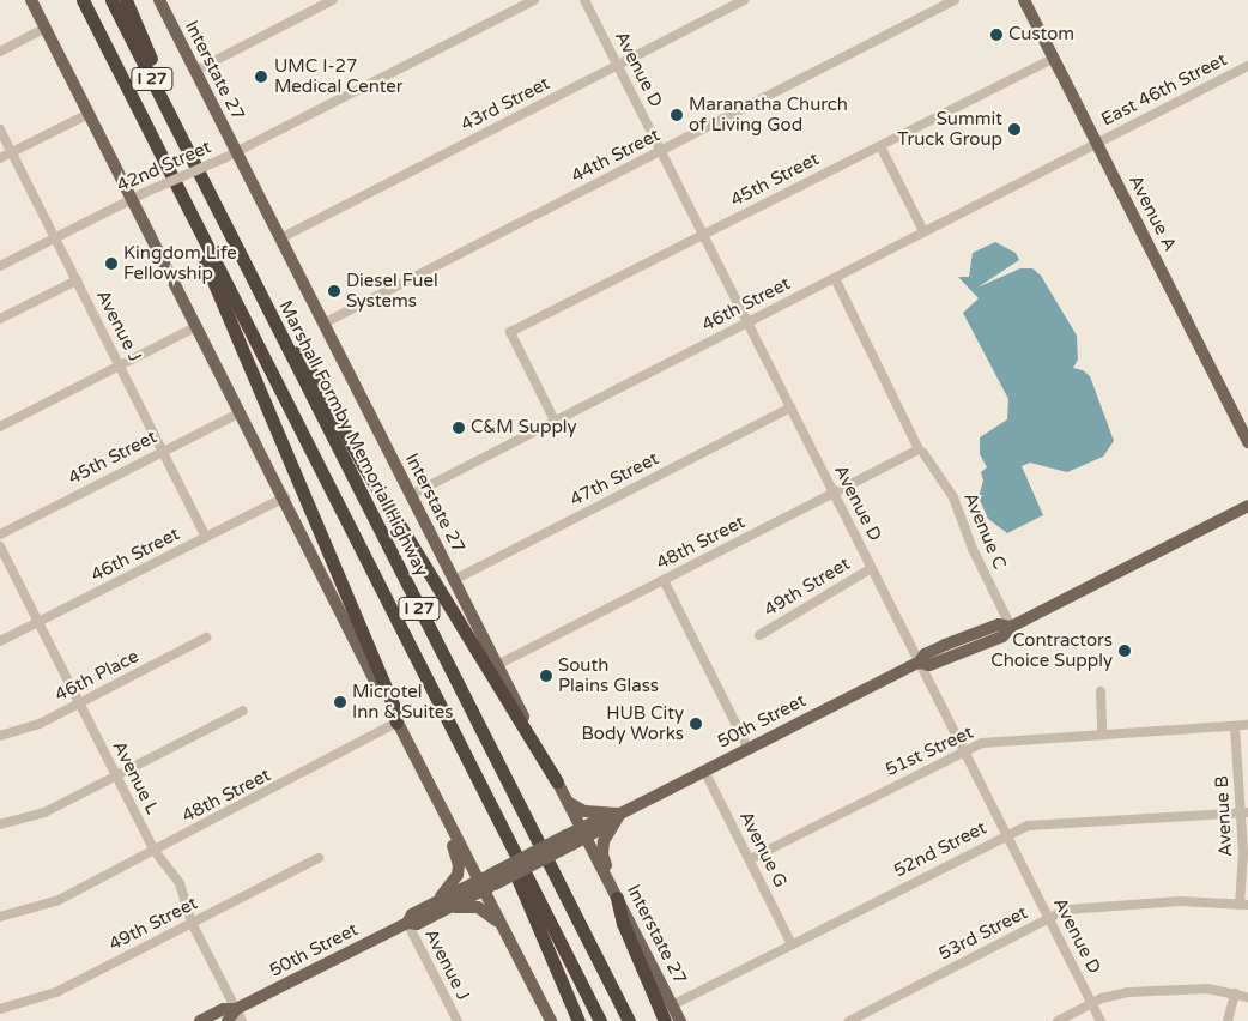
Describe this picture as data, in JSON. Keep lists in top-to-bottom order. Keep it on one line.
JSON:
{"streets":{"highway":["I 27","Marshall Formby Memorial Highway"],"main road":["Interstate 27","Avenue A","50th Street"],"street":["Avenue D","East 46th Street","43rd Street","44th Street","42nd Street","45th Street","46th Street","Avenue J","47th Street","Avenue C","48th Street","49th Street","46th Place","51st Street","Avenue L","Avenue B","Avenue G","52nd Street","53rd Street"]},"crossings":[["Avenue D","43rd Street"],["Avenue D","44th Street"],["Avenue D","45th Street"],["Avenue D","46th Street"],["Avenue D","47th Street"],["Avenue D","48th Street"],["Avenue D","49th Street"],["Avenue D","50th Street"],["Avenue D","51st Street"],["Avenue D","52nd Street"],["Avenue D","53rd Street"],["Interstate 27","43rd Street"],["Interstate 27","44th Street"],["Interstate 27","42nd Street"],["Interstate 27","46th Street"],["Interstate 27","47th Street"],["Interstate 27","48th Street"],["Interstate 27","50th Street"],["Interstate 27","52nd Street"],["East 46th Street","Avenue A"],["East 46th Street","46th Street"],["42nd Street","Avenue J"],["45th Street","Avenue A"],["45th Street","46th Street"],["45th Street","Avenue J"],["Avenue A","46th Street"],["46th Street","Avenue J"],["46th Street","Avenue C"],["46th Street","Avenue L"],["Avenue J","50th Street"],["Avenue C","48th Street"],["Avenue C","50th Street"],["48th Street","Avenue L"],["49th Street","Avenue L"],["46th Place","Avenue L"],["50th Street","Avenue L"],["50th Street","Avenue G"],["51st Street","Avenue B"],["51st Street","Avenue G"],["Avenue B","52nd Street"],["Avenue B","53rd Street"],["Avenue G","52nd Street"]],"places":["Custom","UMC I-27 Medical Center","Maranatha Church of Living God","Summit Truck Group","Kingdom Life Fellowship","Diesel Fuel Systems","C&M Supply","Contractors Choice Supply","South Plains Glass","Microtel Inn & Suites","HUB City Body Works"]}
